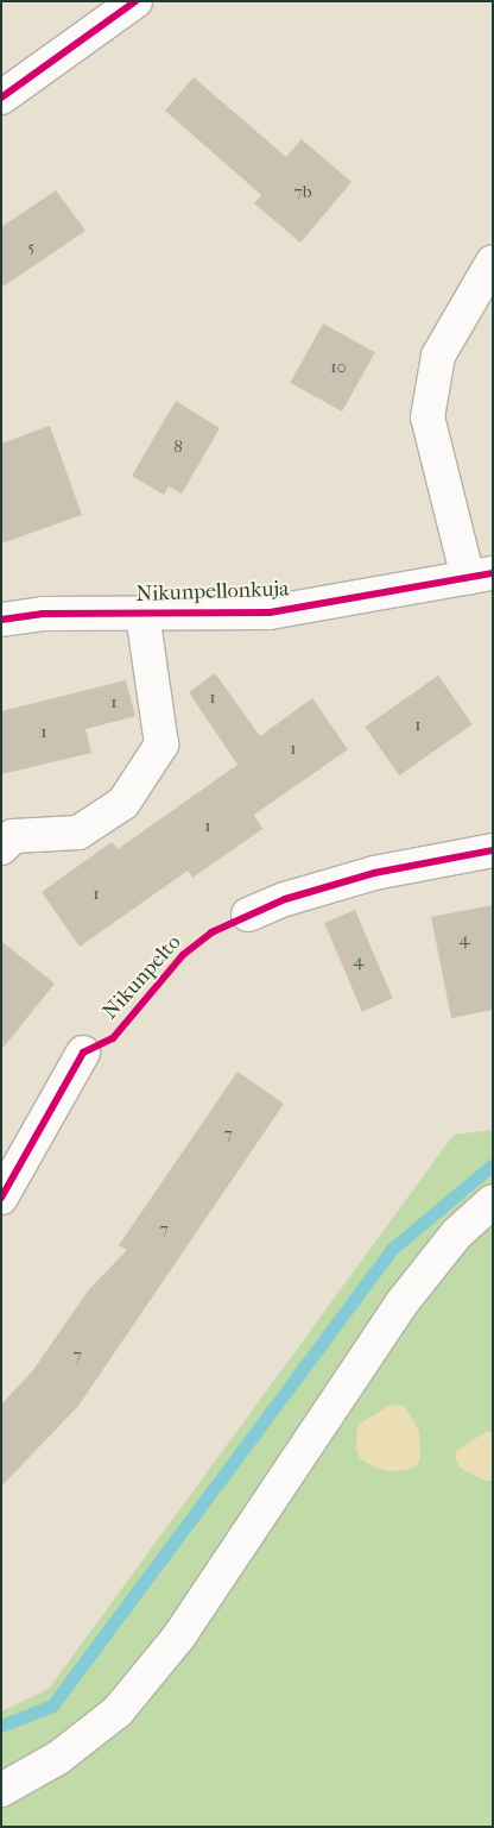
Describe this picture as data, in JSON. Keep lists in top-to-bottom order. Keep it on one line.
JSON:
{"streets":{"street":["Nikunpellonkuja"],"cycle path":["Nikunpelto"]},"house_numbers":["7b","5","10","8","1","1","1","1","1","1","1","4","4","7","7","7"]}
